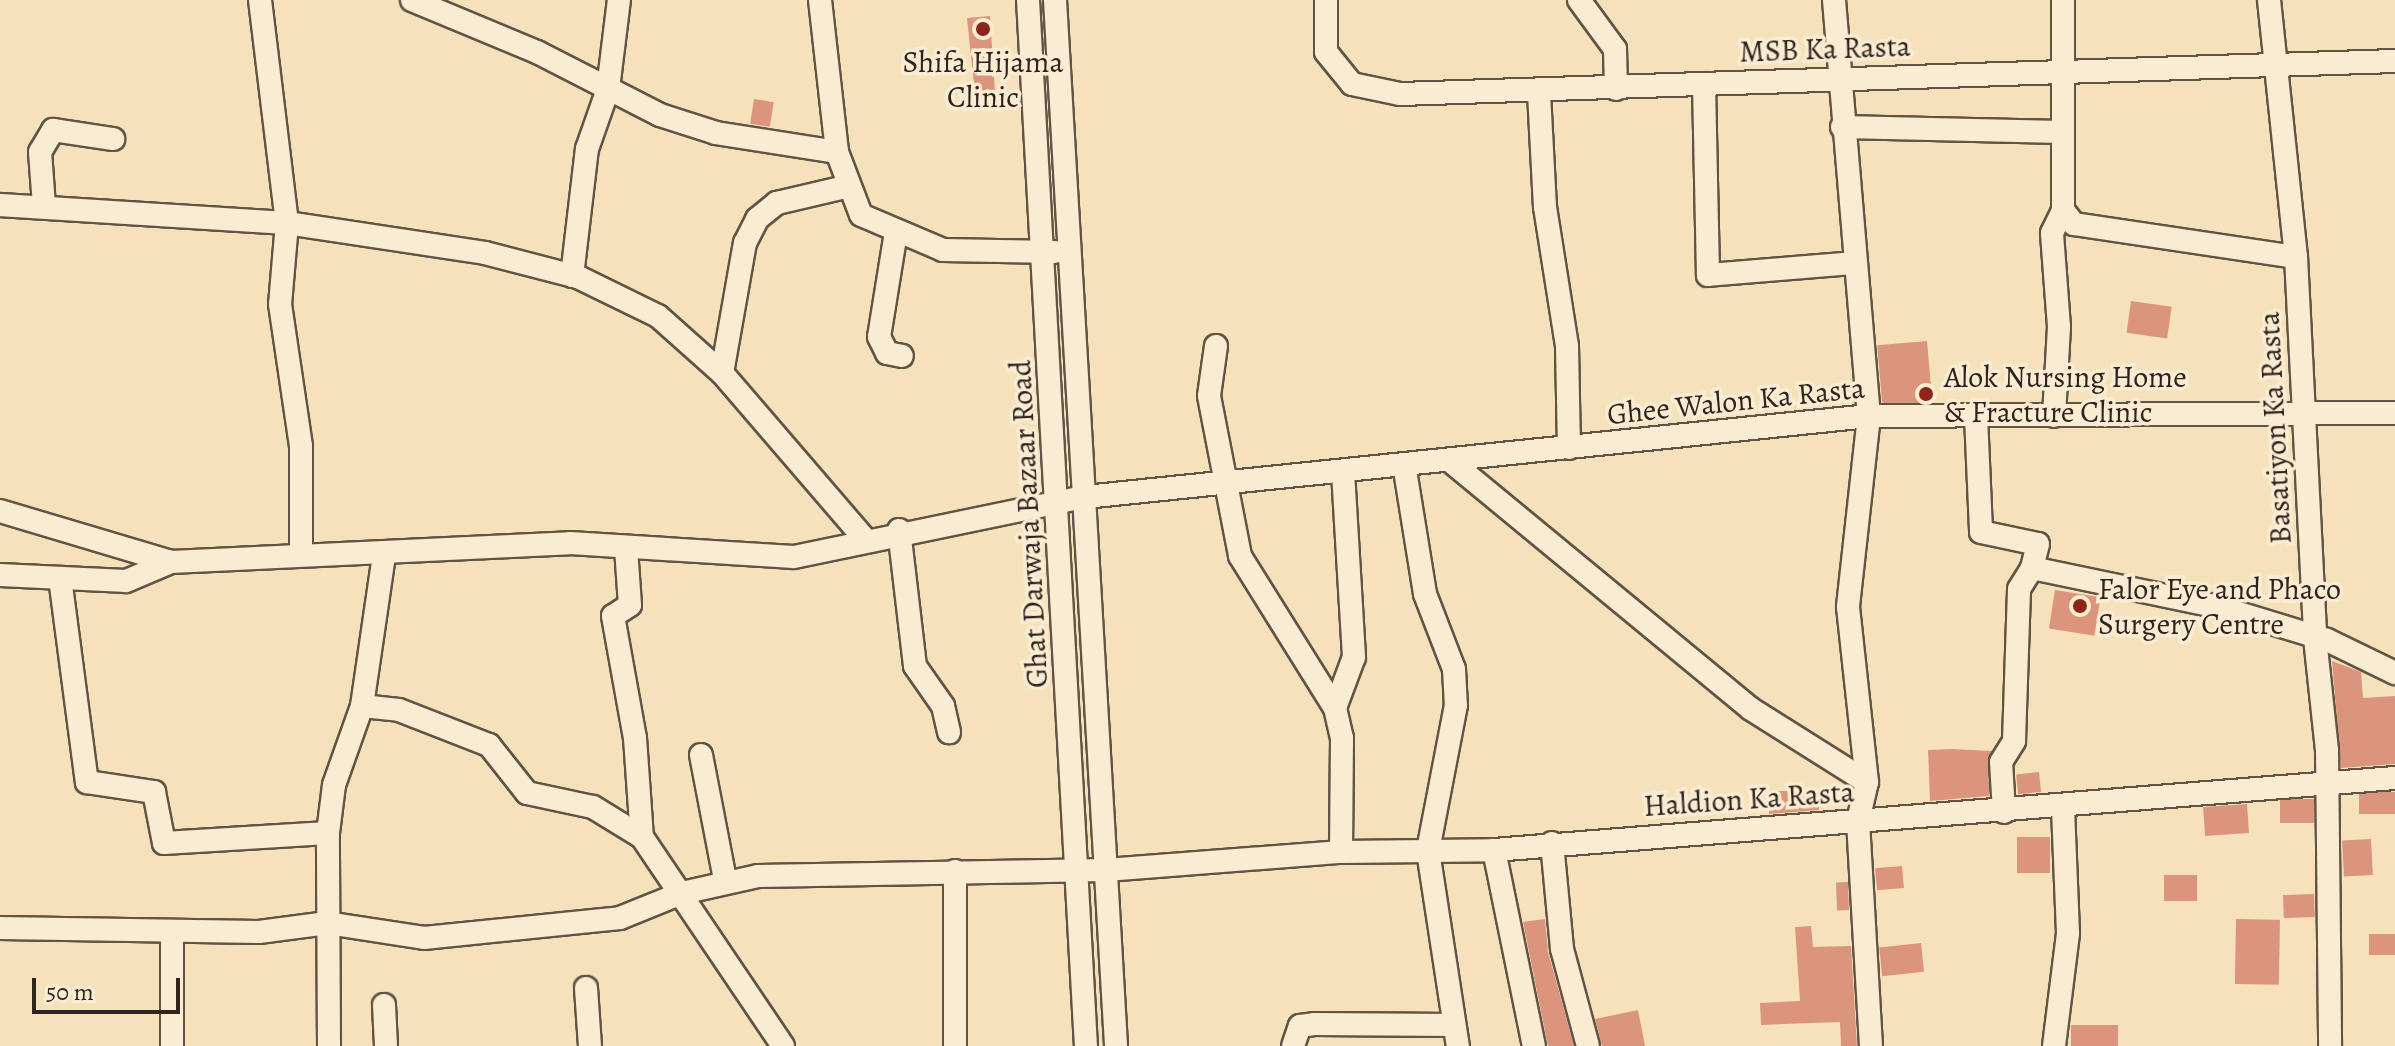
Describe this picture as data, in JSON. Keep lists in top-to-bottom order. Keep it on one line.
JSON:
{"streets":{"street":["MSB Ka Rasta","Ghee Walon Ka Rasta","Basatiyon Ka Rasta","Ghat Darwaja Bazaar Road","Haldion Ka Rasta"]},"crossings":[["MSB Ka Rasta","Basatiyon Ka Rasta"],["Ghee Walon Ka Rasta","Basatiyon Ka Rasta"],["Ghee Walon Ka Rasta","Ghat Darwaja Bazaar Road"],["Basatiyon Ka Rasta","Haldion Ka Rasta"],["Ghat Darwaja Bazaar Road","Haldion Ka Rasta"]],"places":["Shifa Hijama Clinic","Alok Nursing Home & Fracture Clinic","Falor Eye and Phaco Surgery Centre"],"scale_bar":"50 m"}
